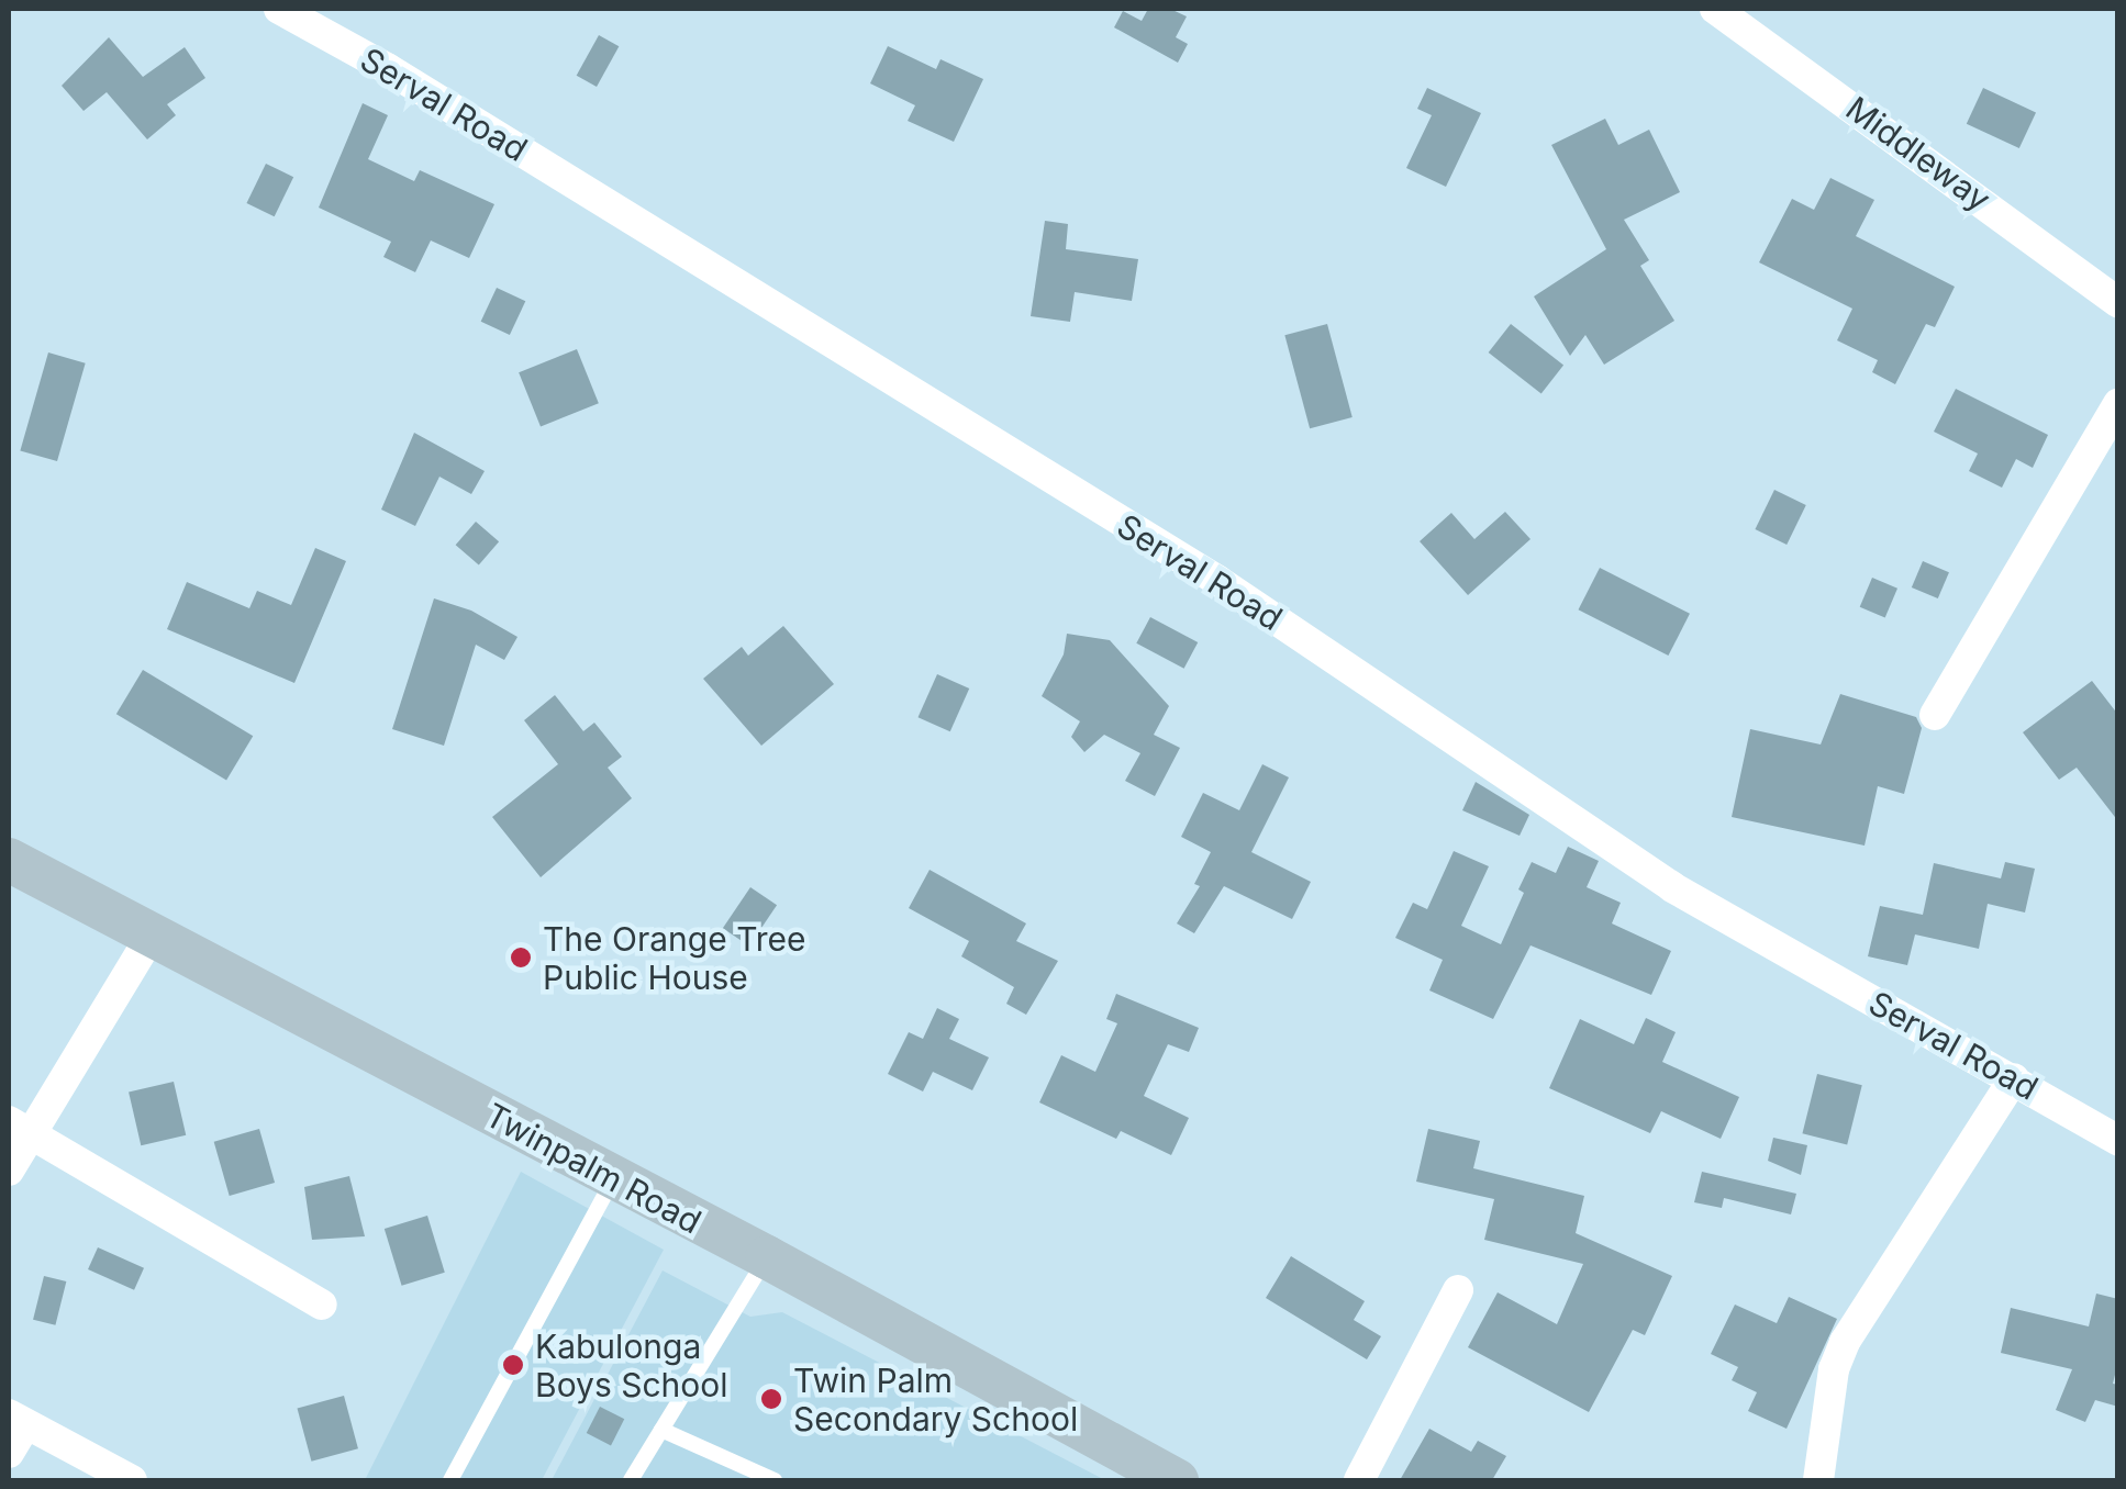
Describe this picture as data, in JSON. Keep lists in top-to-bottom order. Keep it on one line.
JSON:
{"streets":{"main road":["Twinpalm Road"],"street":["Serval Road","Middleway"]},"places":["The Orange Tree Public House","Kabulonga Boys School","Twin Palm Secondary School"]}
